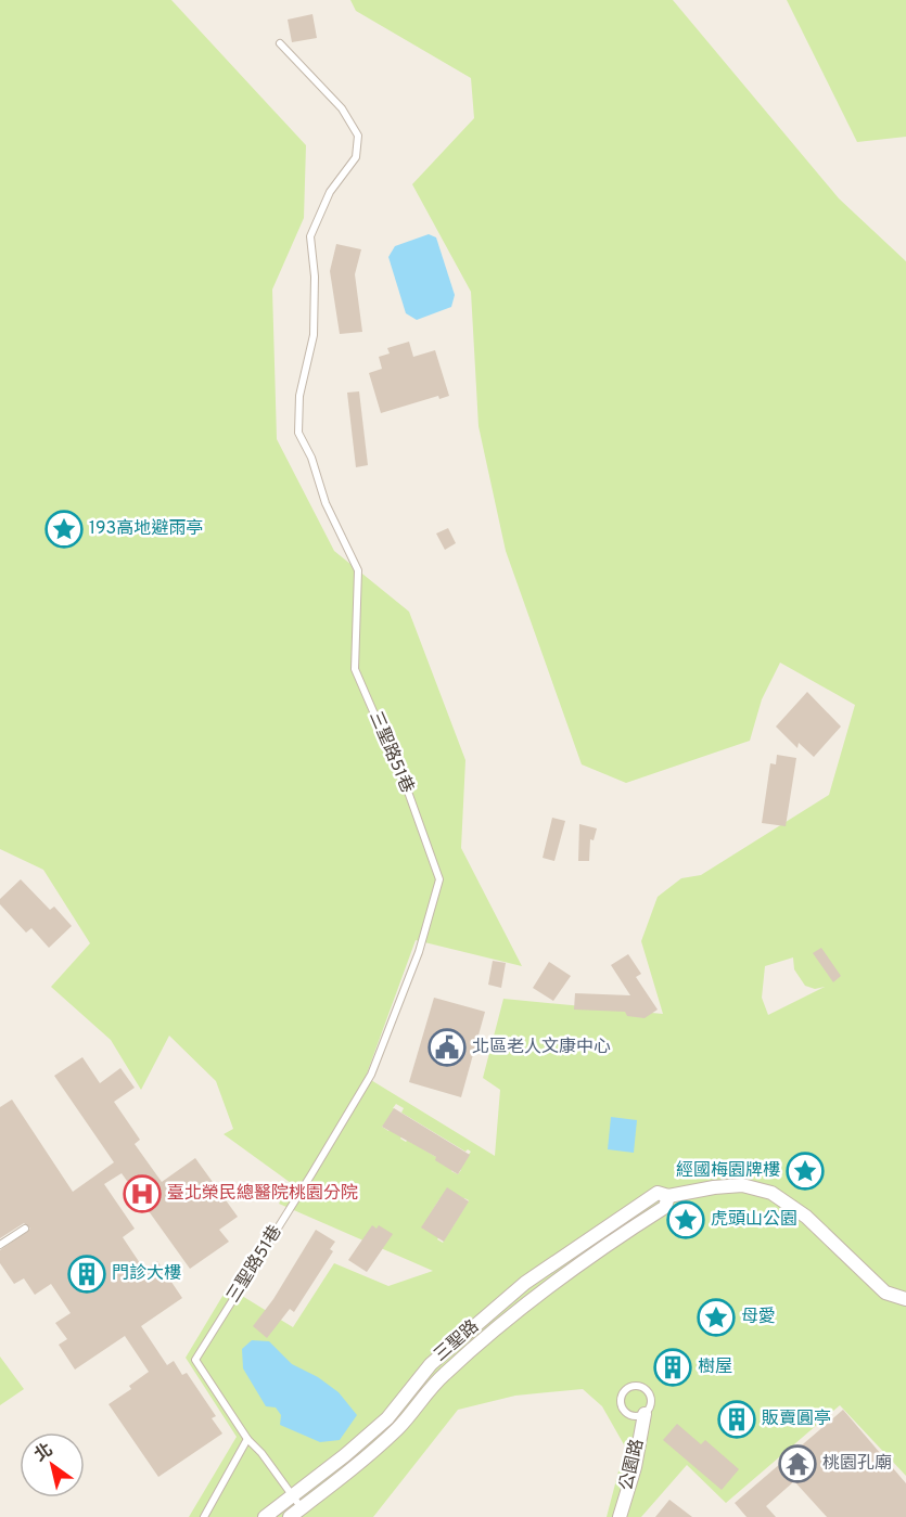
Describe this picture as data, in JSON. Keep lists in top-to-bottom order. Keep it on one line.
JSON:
{"streets":{"street":["三聖路","公園路"],"lane":["三聖路51巷"]},"crossings":[["三聖路51巷","三聖路"]],"places":{"place":["193高地避雨亭","經國梅園牌樓","虎頭山公園","母愛"],"public building":["北區老人文康中心"],"hospital":["臺北榮民總醫院桃園分院"],"building":["門診大樓","樹屋","販賣圓亭"],"temple":["桃園孔廟"]},"north":"top left"}
